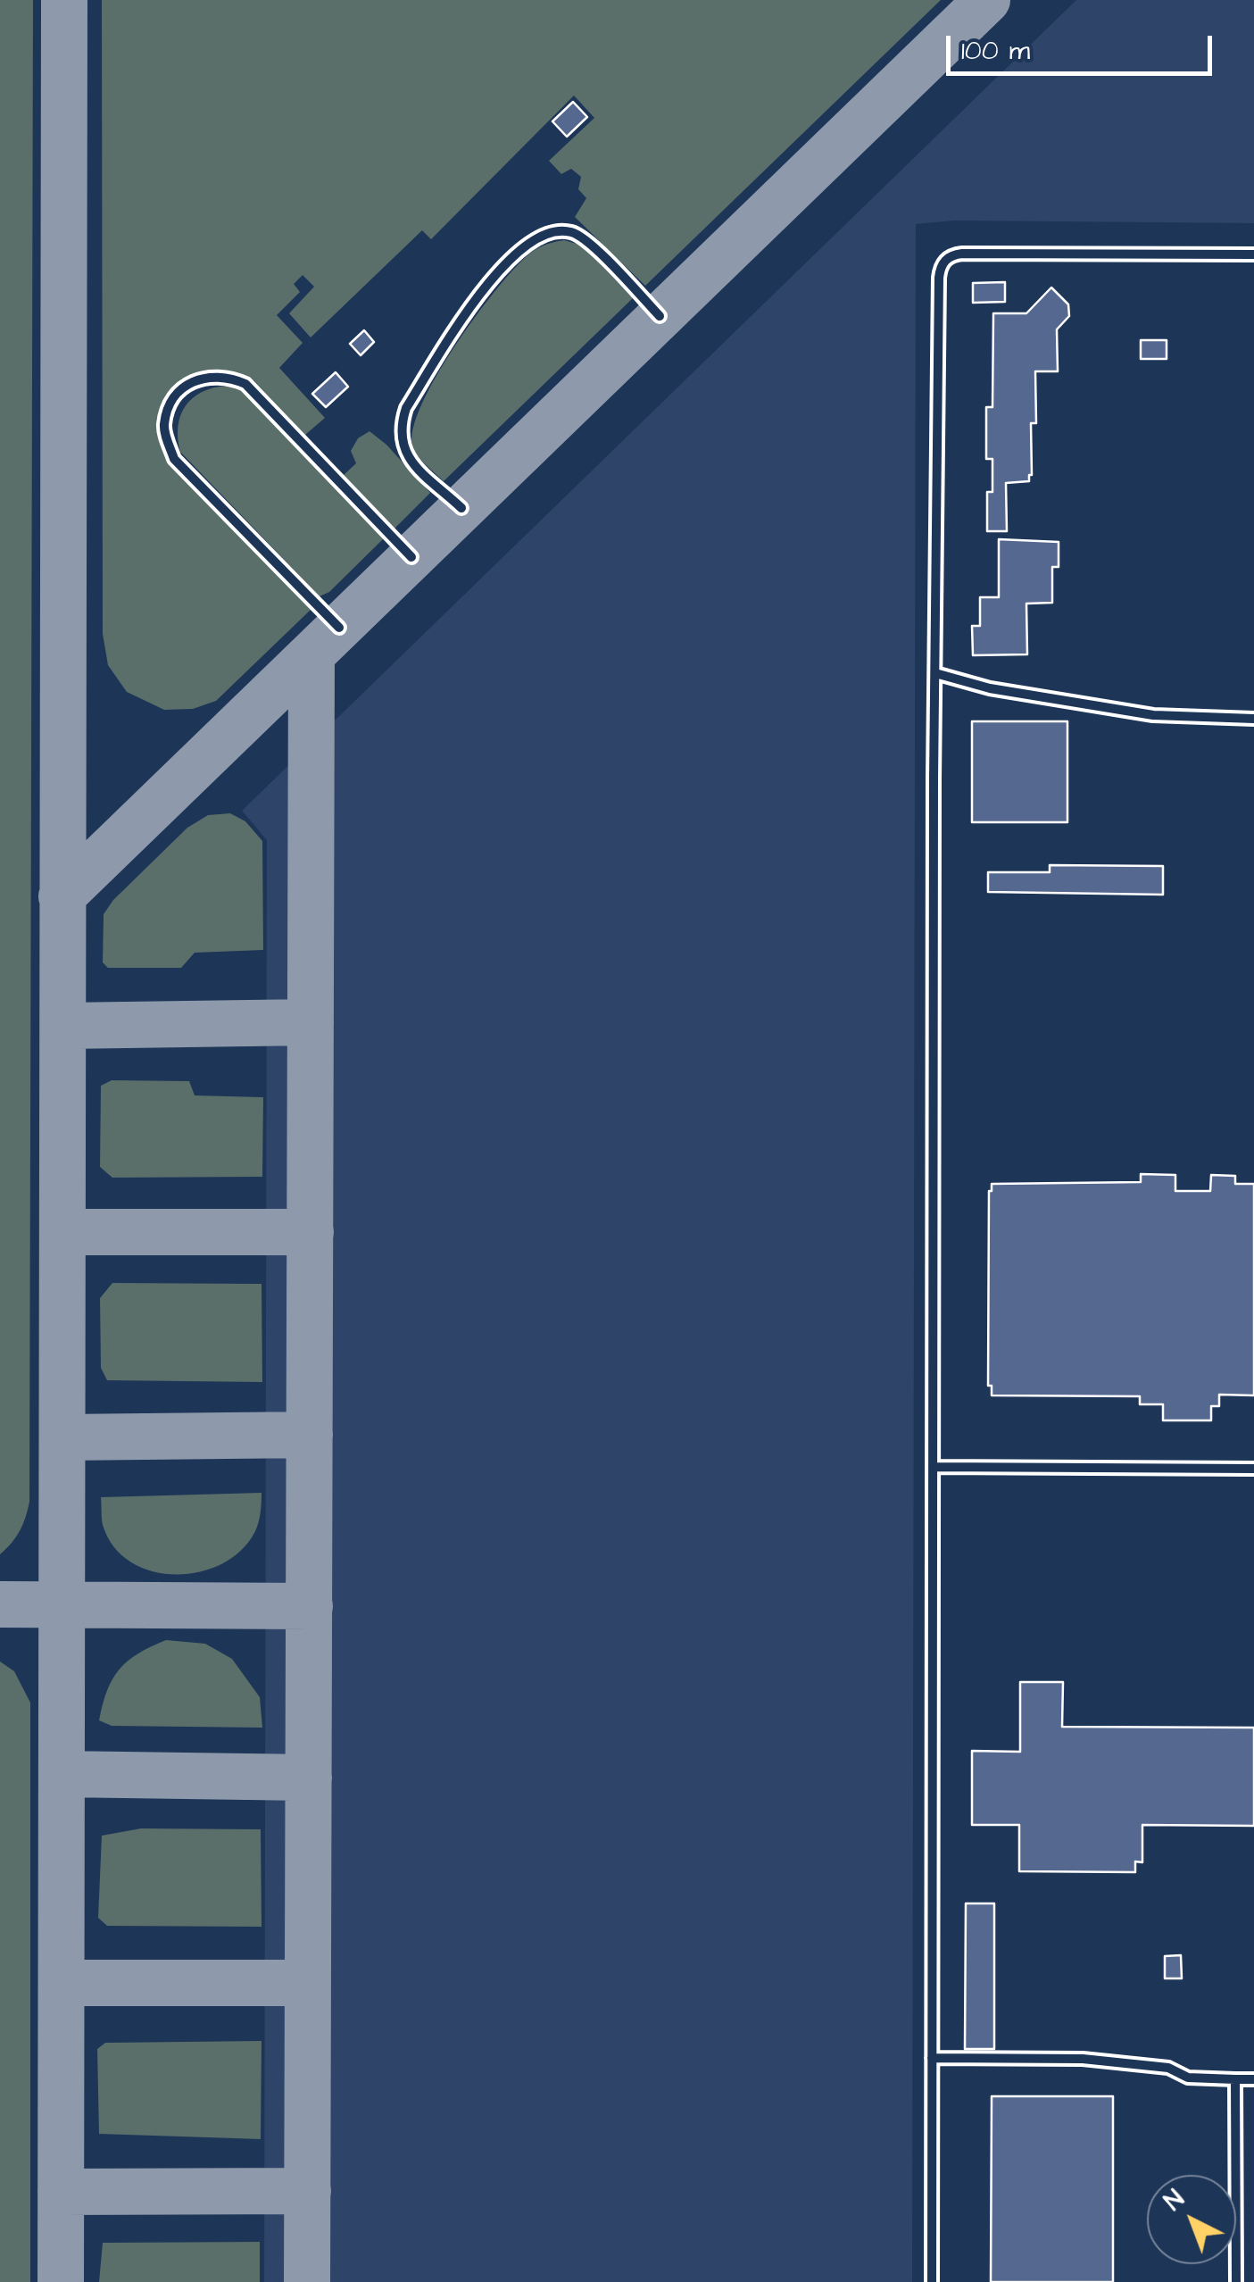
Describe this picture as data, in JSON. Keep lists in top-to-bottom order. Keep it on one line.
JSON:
{"scale_bar":"100 m","north":"top left"}
